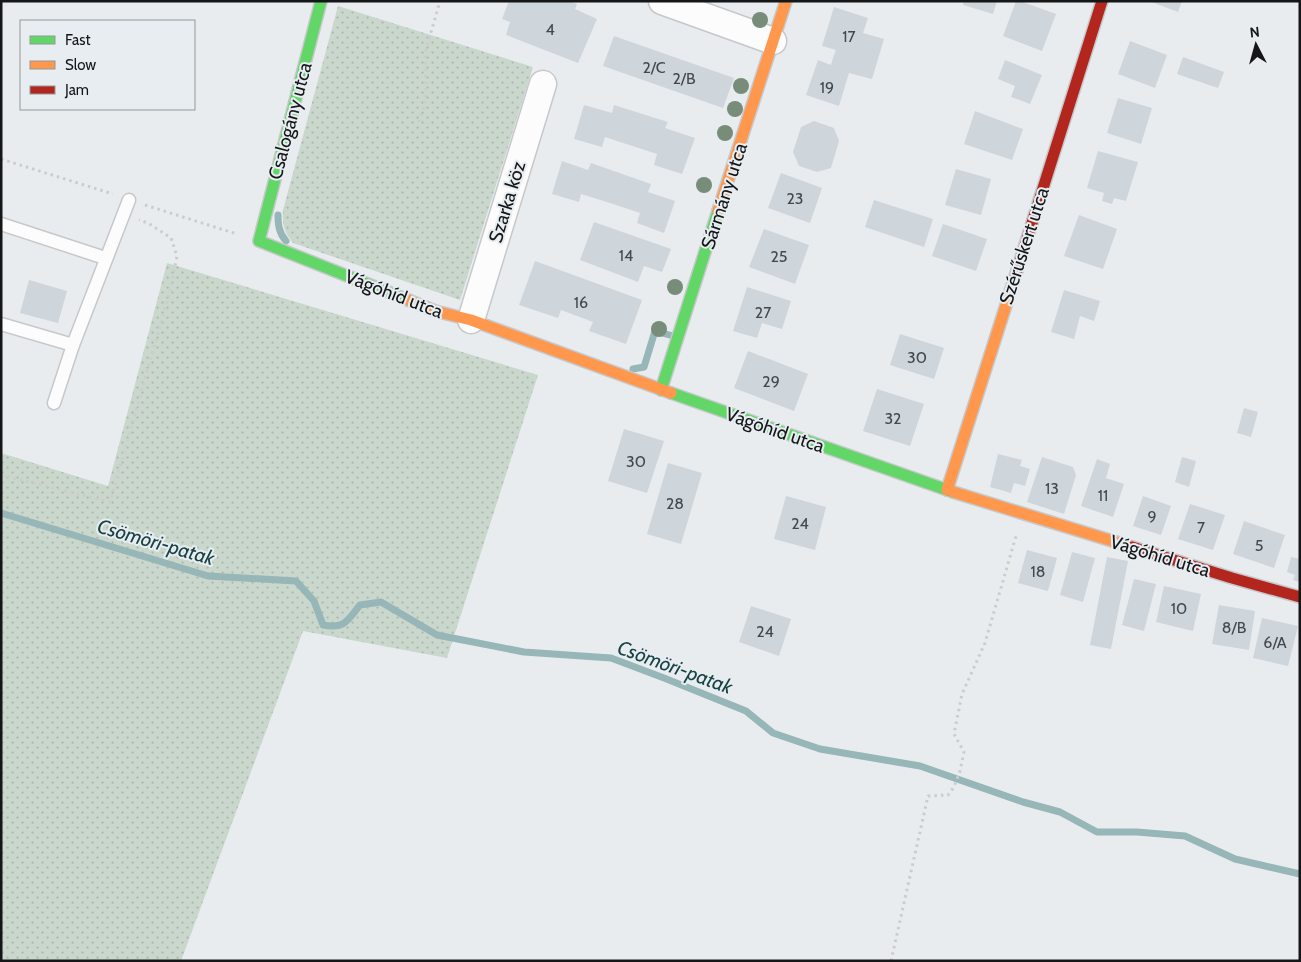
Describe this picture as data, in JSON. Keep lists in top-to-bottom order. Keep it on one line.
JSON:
{"streets":{"street":["Csalogány utca","Sármány utca","Szarka köz","Szérűskert utca","Vágóhíd utca"]},"crossings":[["Csalogány utca","Vágóhíd utca"],["Sármány utca","Vágóhíd utca"],["Szarka köz","Vágóhíd utca"],["Szérűskert utca","Vágóhíd utca"]],"water":["Csömöri-patak"],"house_numbers":["4","17","2/C","2/B","19","23","14","25","16","27","30","29","32","30","13","11","28","9","24","7","5","18","10","8/B","24","6/A"],"legend":["Fast","Slow","Jam"],"north":"top"}
